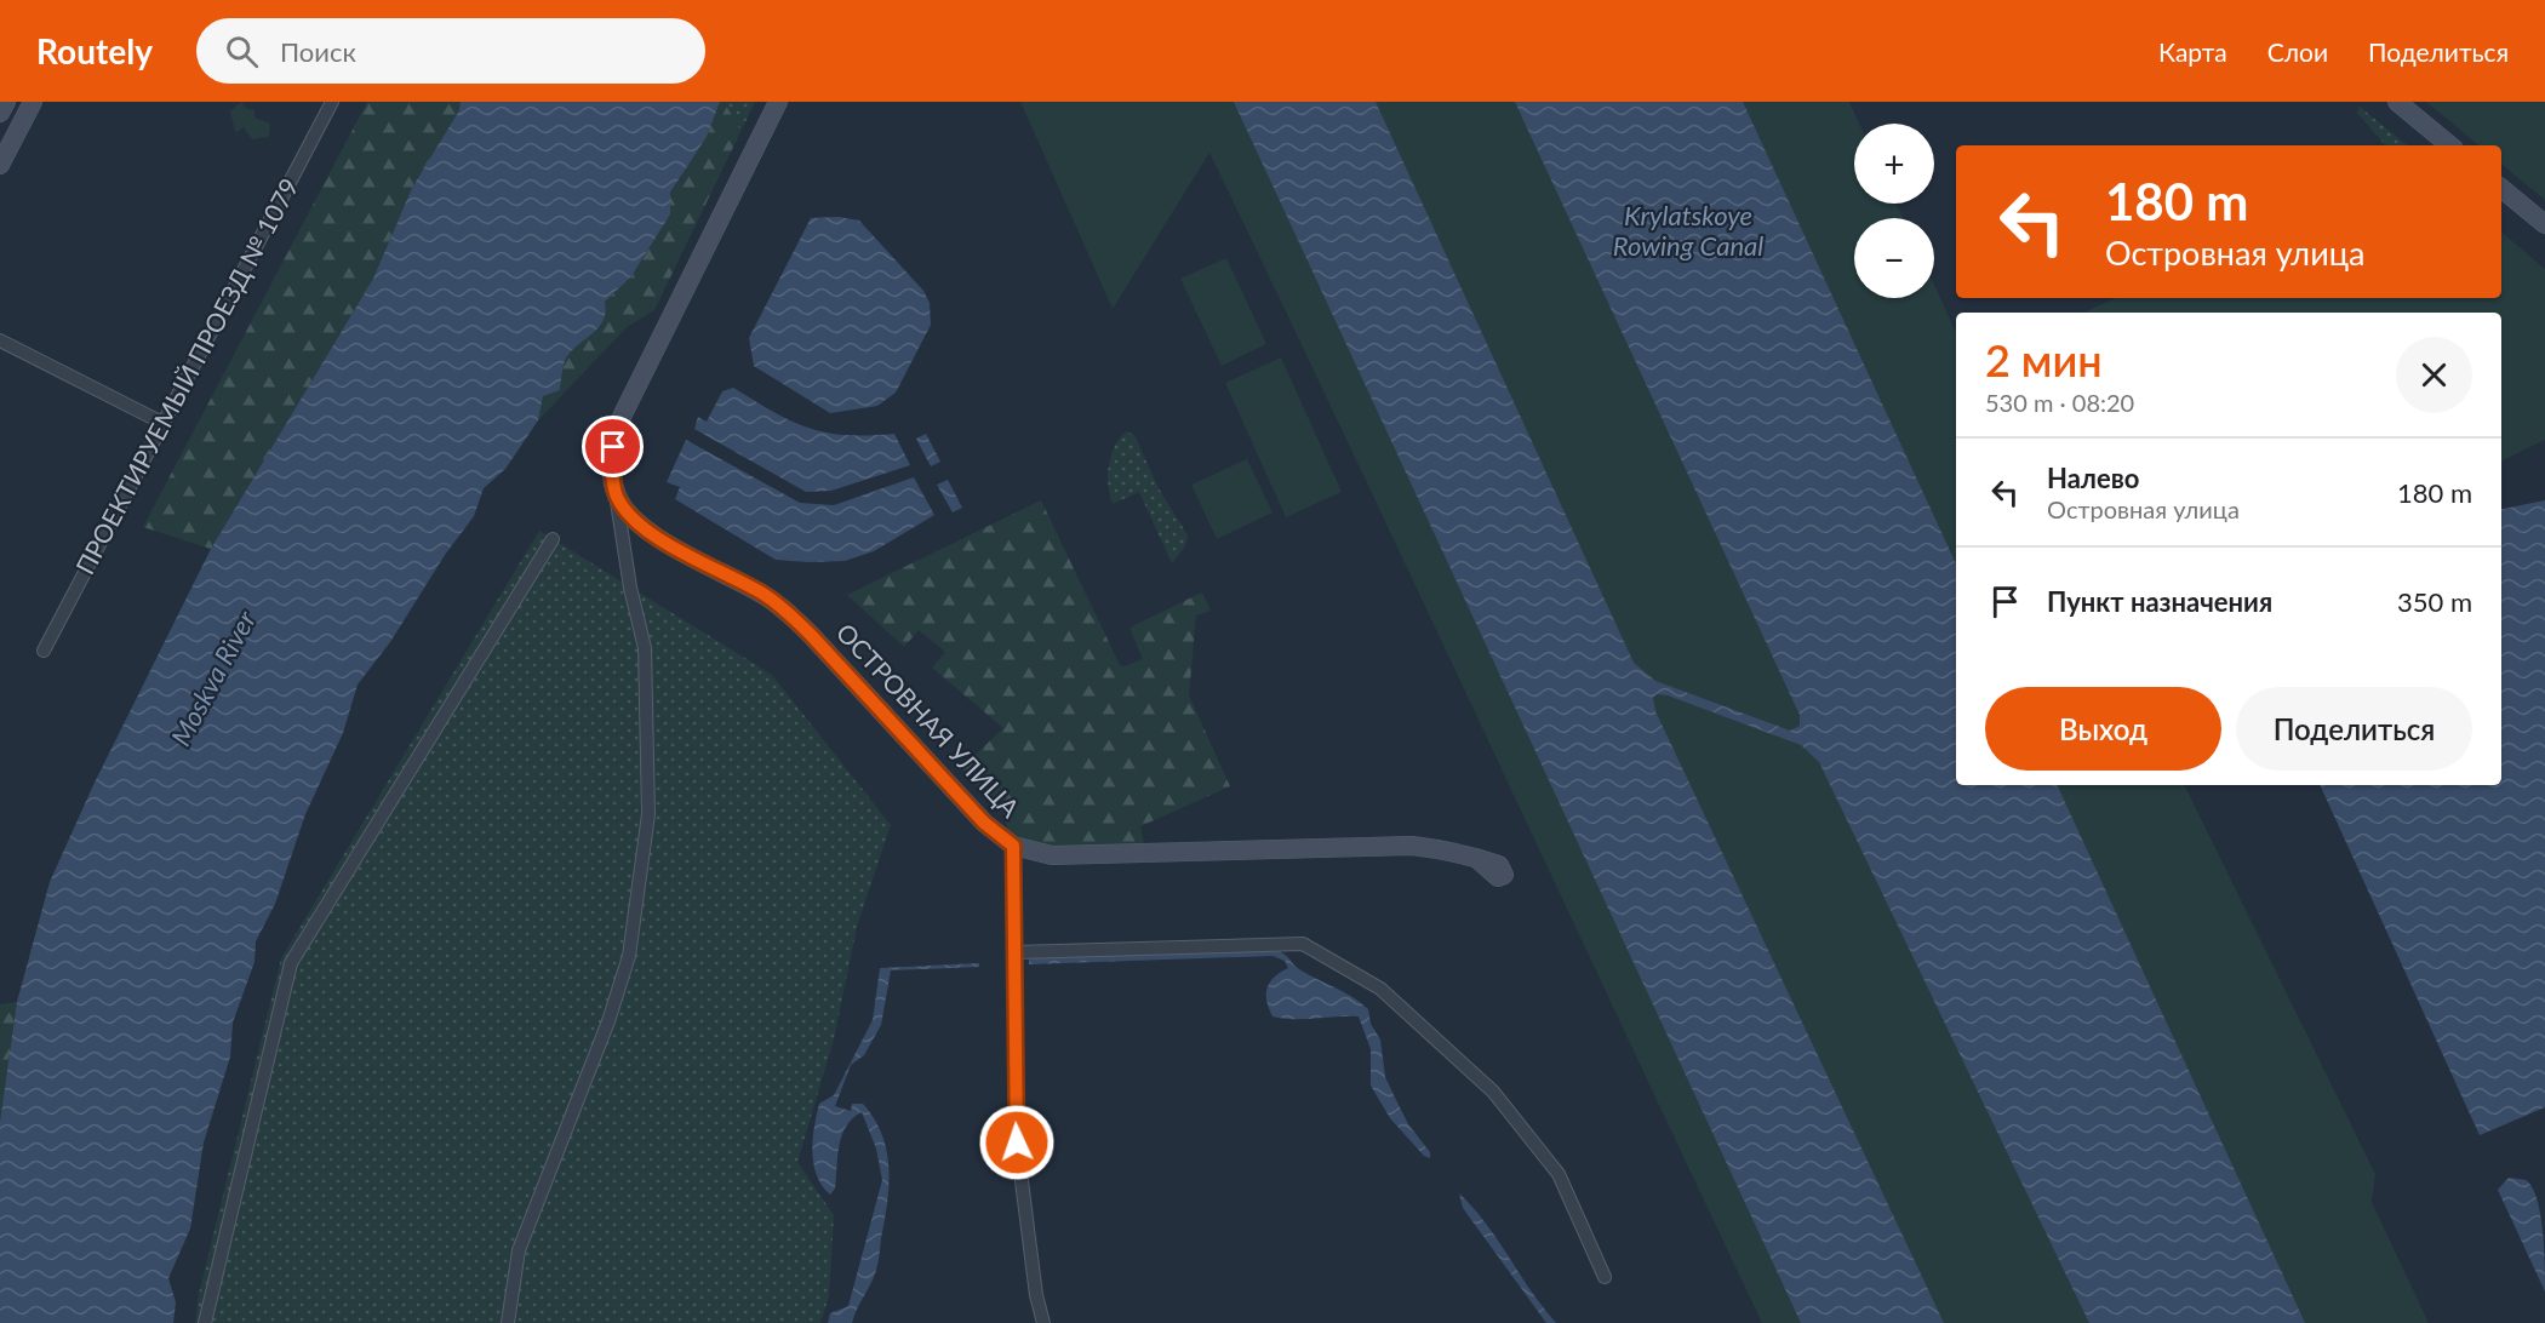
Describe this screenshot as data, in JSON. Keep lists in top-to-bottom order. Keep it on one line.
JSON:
{"streets":{"street":["ПРОЕКТИРУЕМЫЙ ПРОЕЗД № 1079","ОСТРОВНАЯ УЛИЦА"]},"water":["Krylatskoye Rowing Canal","Moskva River"],"page":{"header":"Routely","search":"Поиск","nav":["Карта","Слои","Поделиться"],"map_buttons":["+","−"],"turn":["180 m","Островная улица"],"heading":["2 мин","530 m · 08:20"],"list":[{"name":"Налево","note":"Островная улица","value":"180 m"},{"name":"Пункт назначения","value":"350 m"}],"buttons":["Выход","Поделиться"]}}
